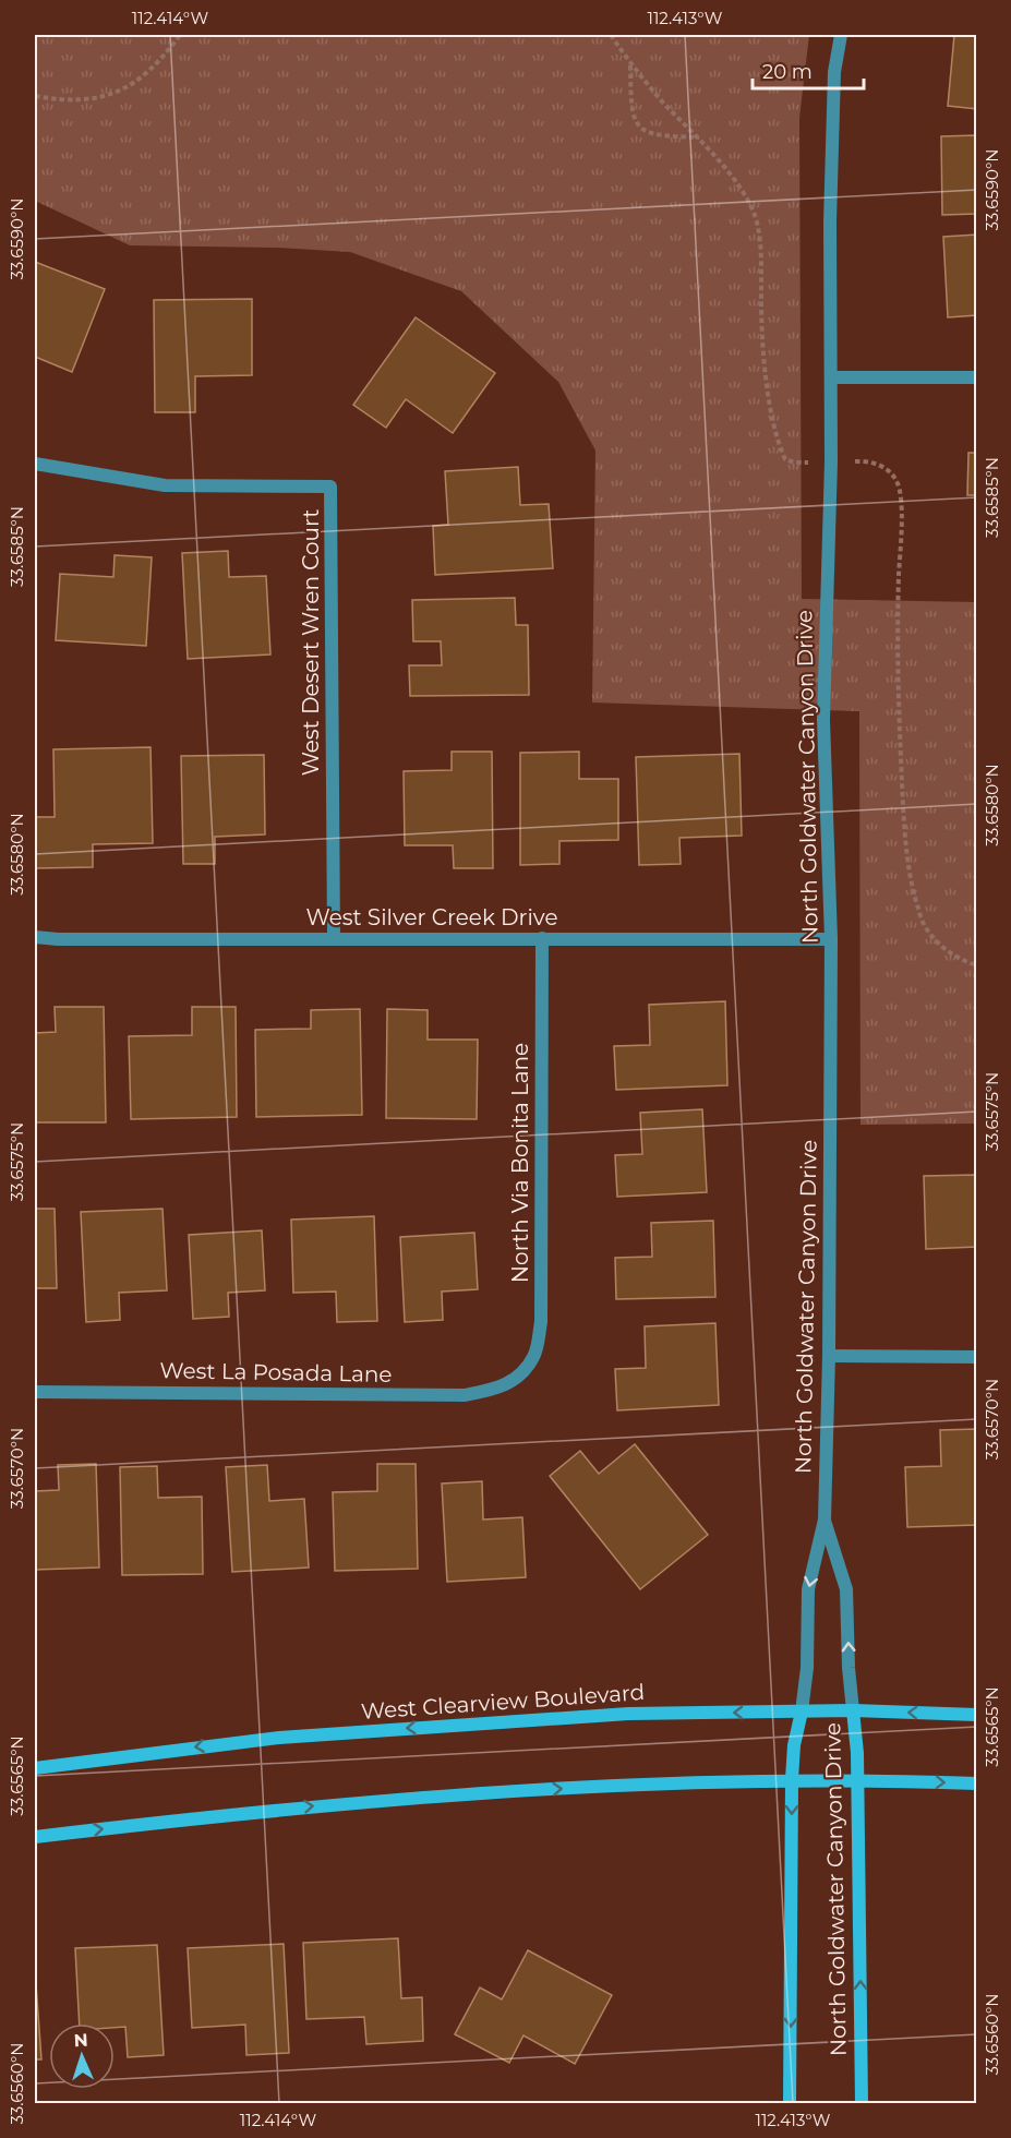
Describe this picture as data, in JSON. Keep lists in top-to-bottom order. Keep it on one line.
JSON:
{"streets":{"street":["West Desert Wren Court","North Goldwater Canyon Drive","West Silver Creek Drive","North Via Bonita Lane","West La Posada Lane","West Clearview Boulevard"]},"crossings":[["West Desert Wren Court","West Silver Creek Drive"],["North Goldwater Canyon Drive","West Silver Creek Drive"],["North Goldwater Canyon Drive","West Clearview Boulevard"],["West Silver Creek Drive","North Via Bonita Lane"],["North Via Bonita Lane","West La Posada Lane"]],"scale_bar":"20 m","north":"top","coordinates":["112.414°W","112.413°W","33.6590°N","33.6585°N","33.6580°N","33.6575°N","33.6570°N","33.6565°N","33.6560°N"]}
